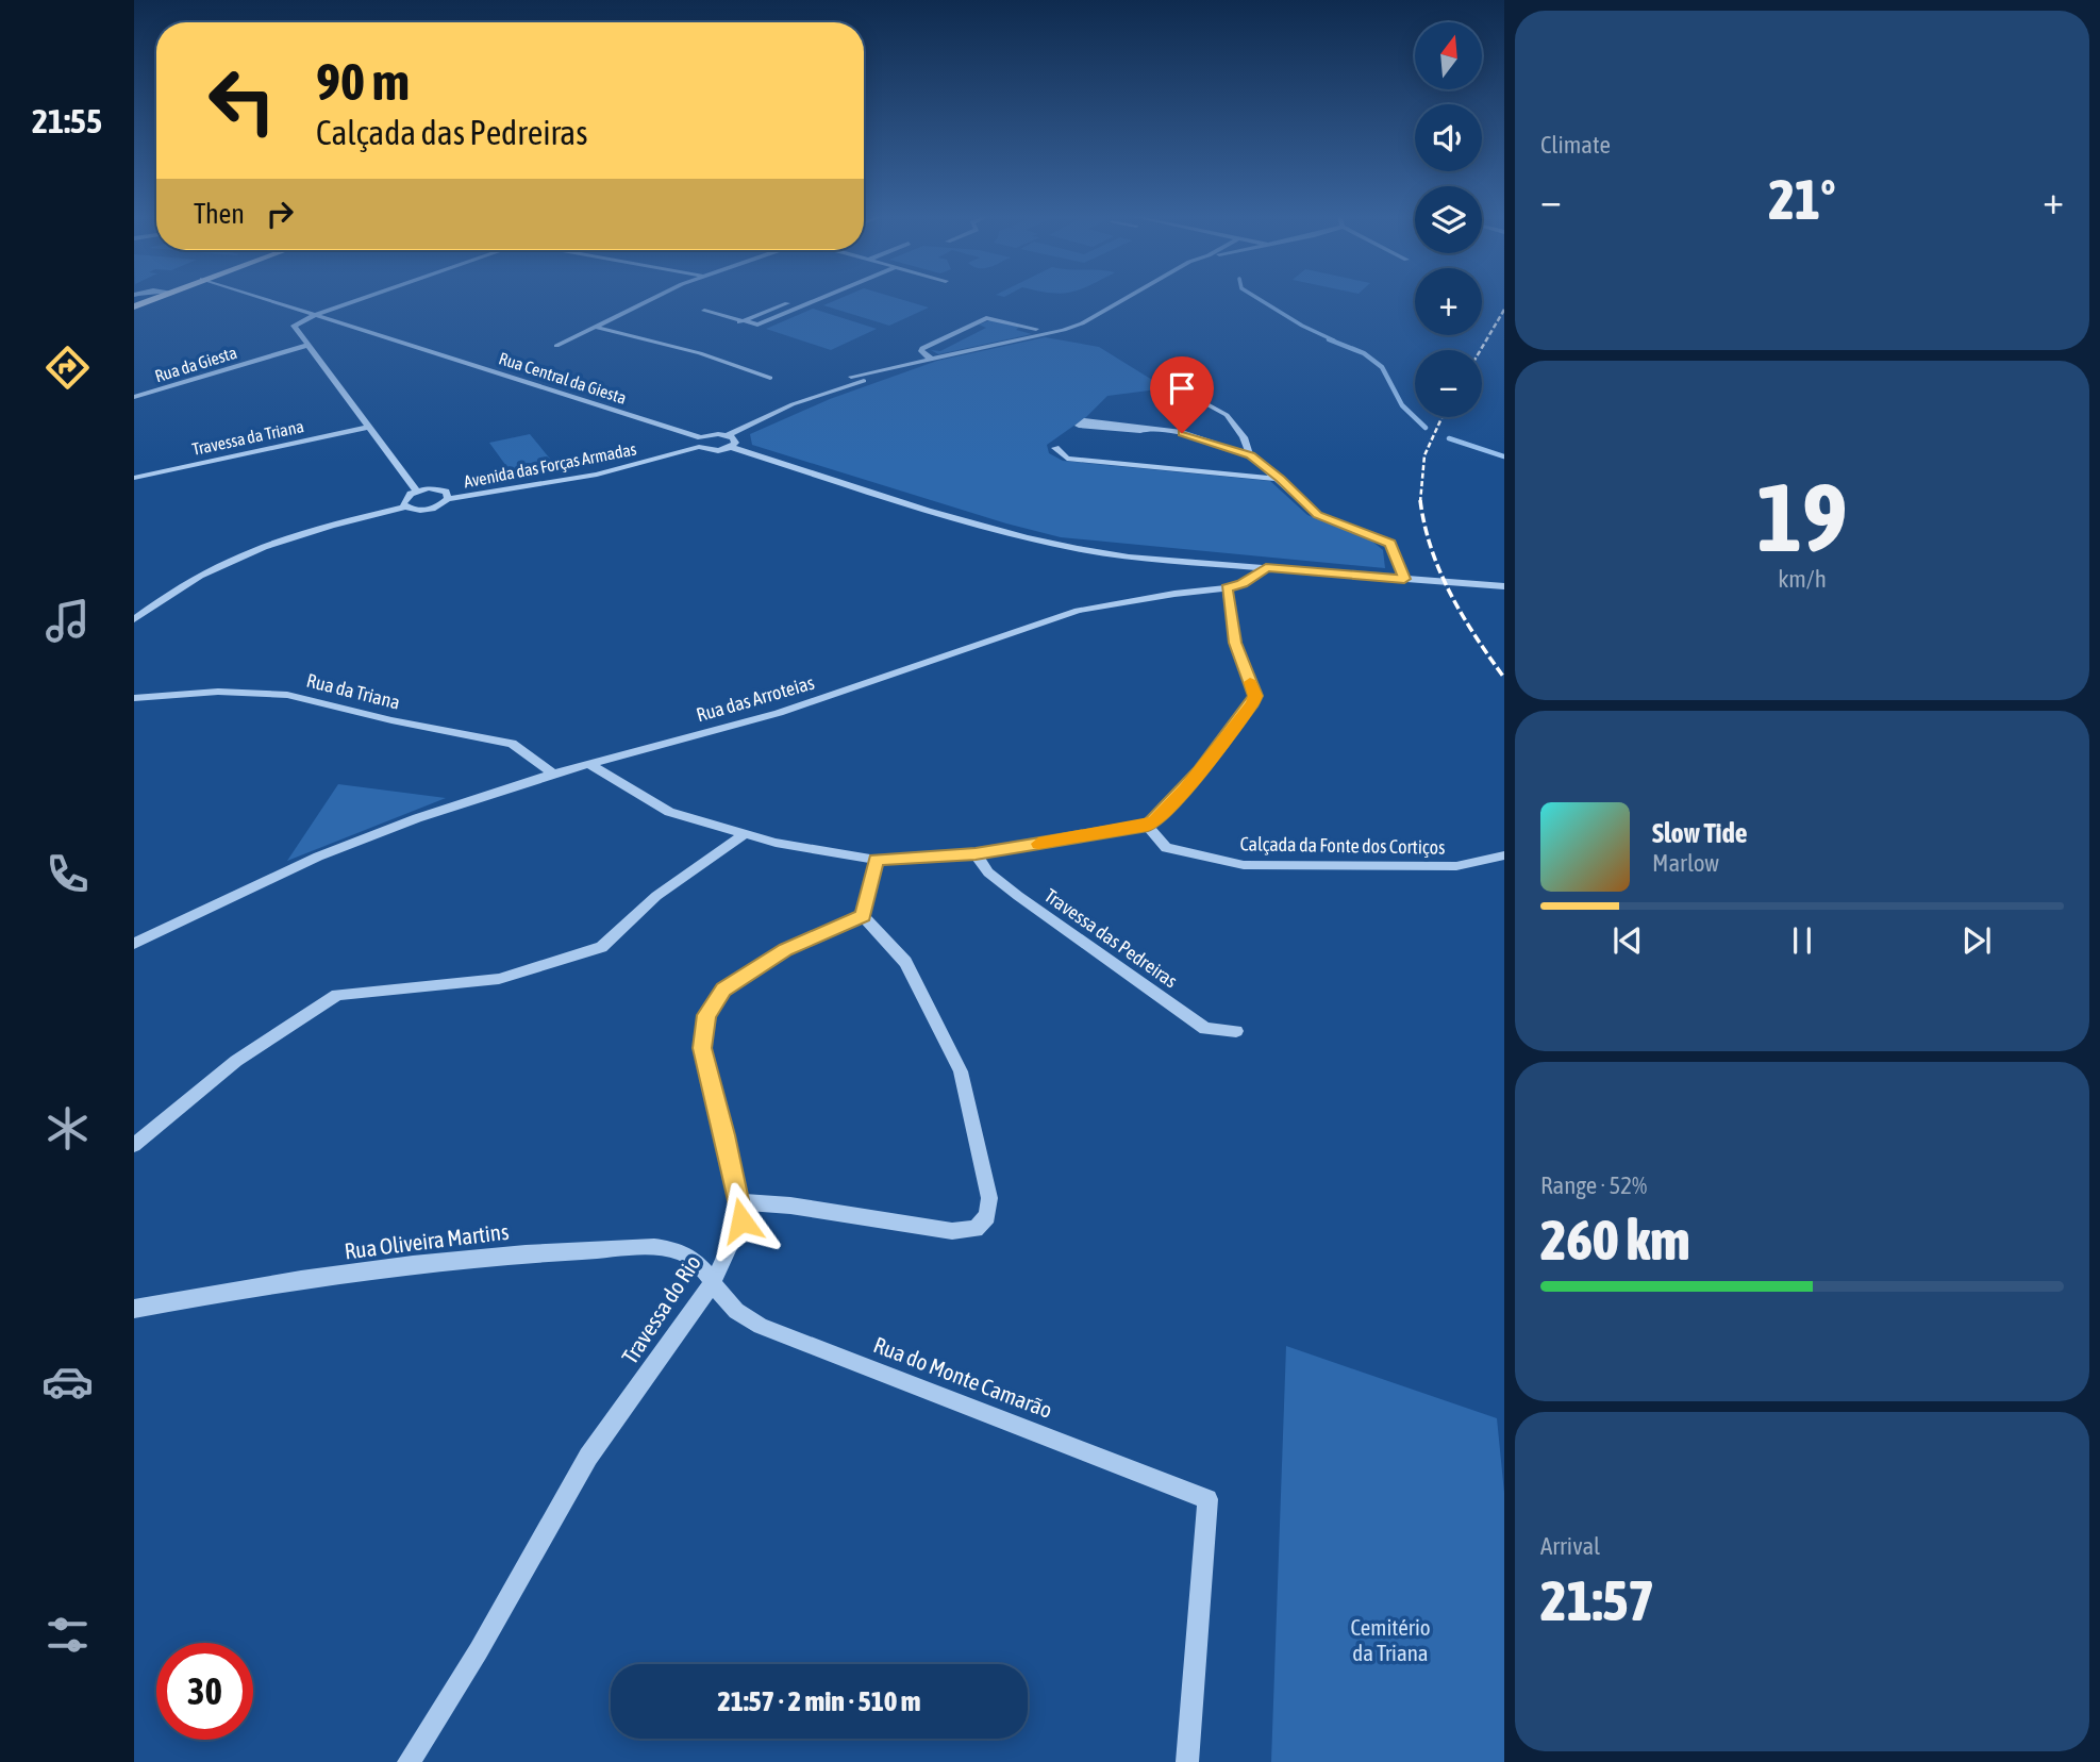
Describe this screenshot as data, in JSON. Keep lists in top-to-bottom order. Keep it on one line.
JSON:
{"streets":{"street":["Rua da Giesta","Rua Central da Giesta","Travessa da Triana","Avenida das Forças Armadas","Rua da Triana","Rua das Arroteias","Calçada da Fonte dos Cortiços","Travessa das Pedreiras","Rua Oliveira Martins","Travessa do Rio","Rua do Monte Camarão"]},"crossings":[["Rua Central da Giesta","Avenida das Forças Armadas"],["Rua da Triana","Rua das Arroteias"],["Rua Oliveira Martins","Travessa do Rio"],["Rua Oliveira Martins","Rua do Monte Camarão"],["Travessa do Rio","Rua do Monte Camarão"]],"parks":["Cemitério da Triana"],"north":"top","page":{"tabs":"21:55","tile":["Climate",["19","km/h"],["Range · 52%","260 km"],["Arrival","21:57"]],"map_buttons":["+","−"],"turn":["90 m","Calçada das Pedreiras"],"heat":["−","21°","+"],"then":"Then","song":["Slow Tide","Marlow"],"limit":"30","trip":"21:57 · 2 min · 510 m"}}
